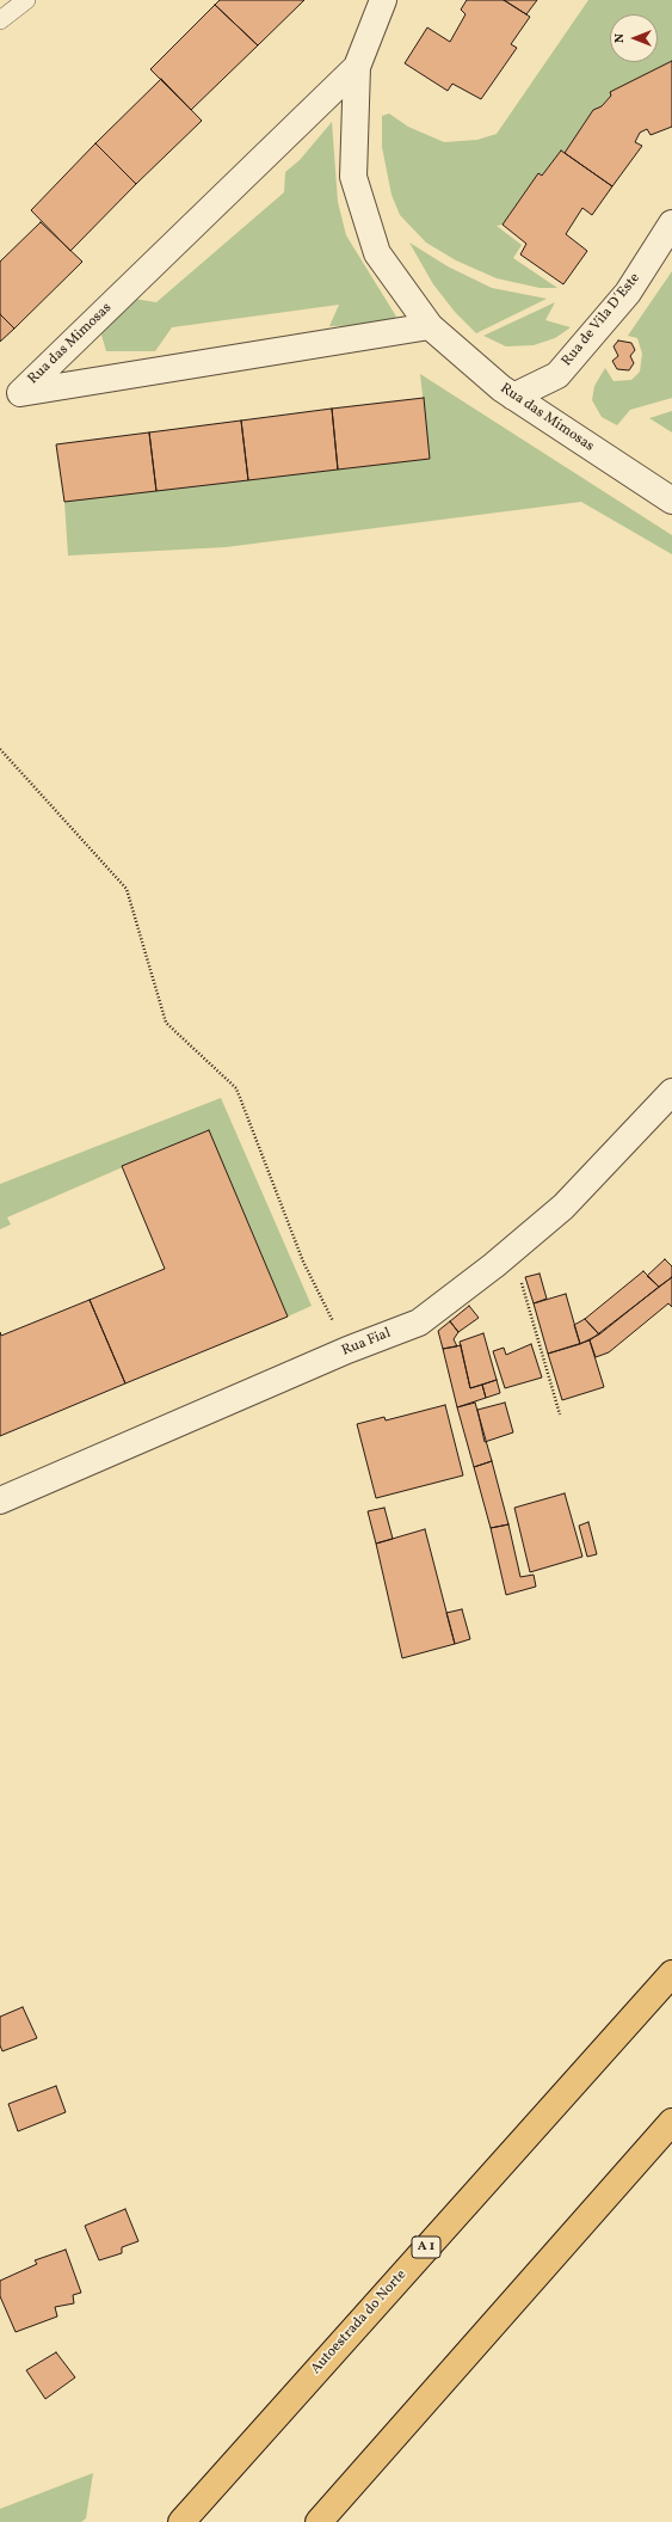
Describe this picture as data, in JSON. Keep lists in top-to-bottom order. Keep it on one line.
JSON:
{"streets":{"highway":["A 1","Autoestrada do Norte"],"street":["Rua de Vila D´Este","Rua das Mimosas","Rua Fial"]},"crossings":[["Rua de Vila D´Este","Rua das Mimosas"]],"north":"left"}
